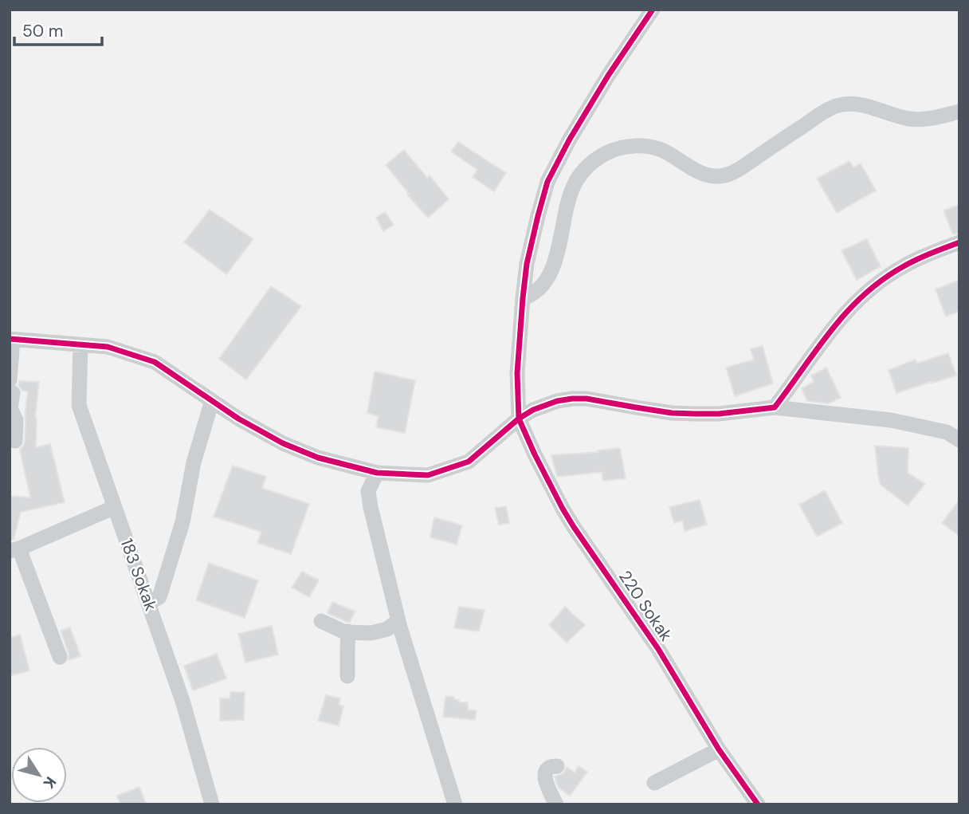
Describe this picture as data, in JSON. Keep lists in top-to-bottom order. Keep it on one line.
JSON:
{"streets":{"street":["183 Sokak","220 Sokak"]},"scale_bar":"50 m","north":"bottom right"}
